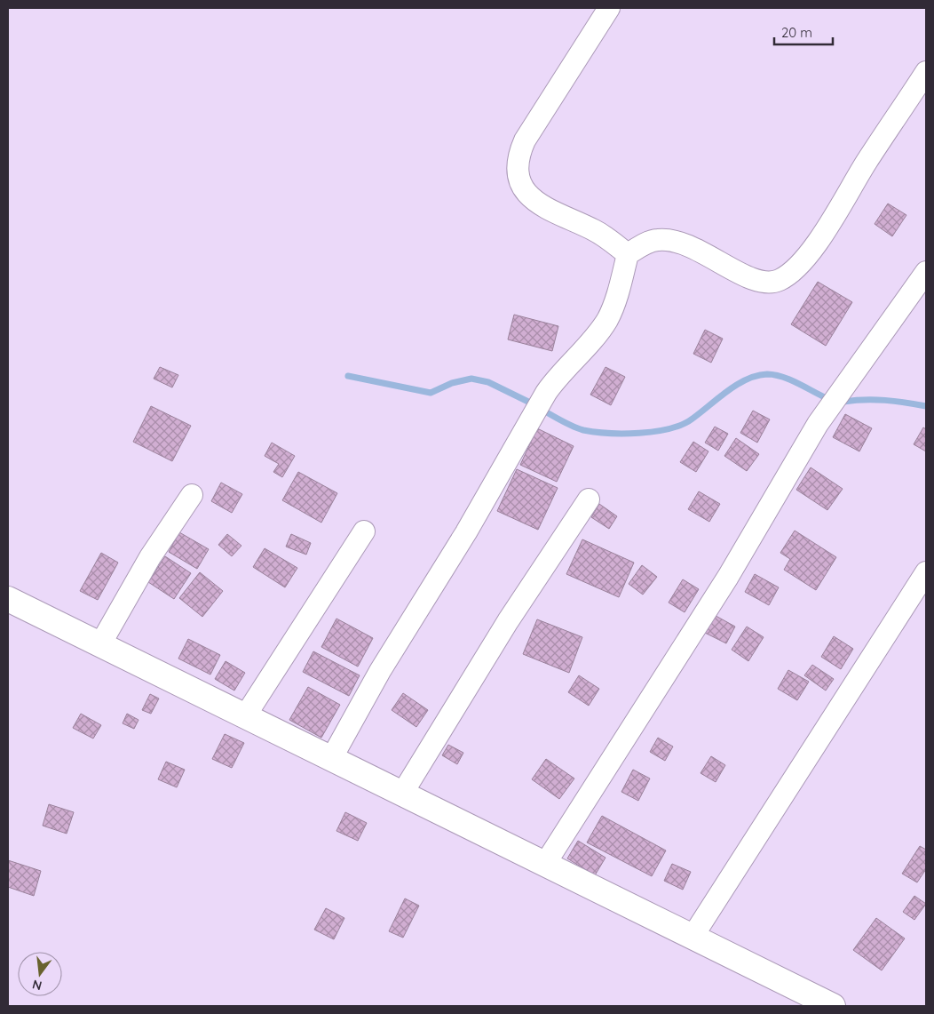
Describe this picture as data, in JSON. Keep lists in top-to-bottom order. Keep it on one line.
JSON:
{"scale_bar":"20 m","north":"bottom"}
